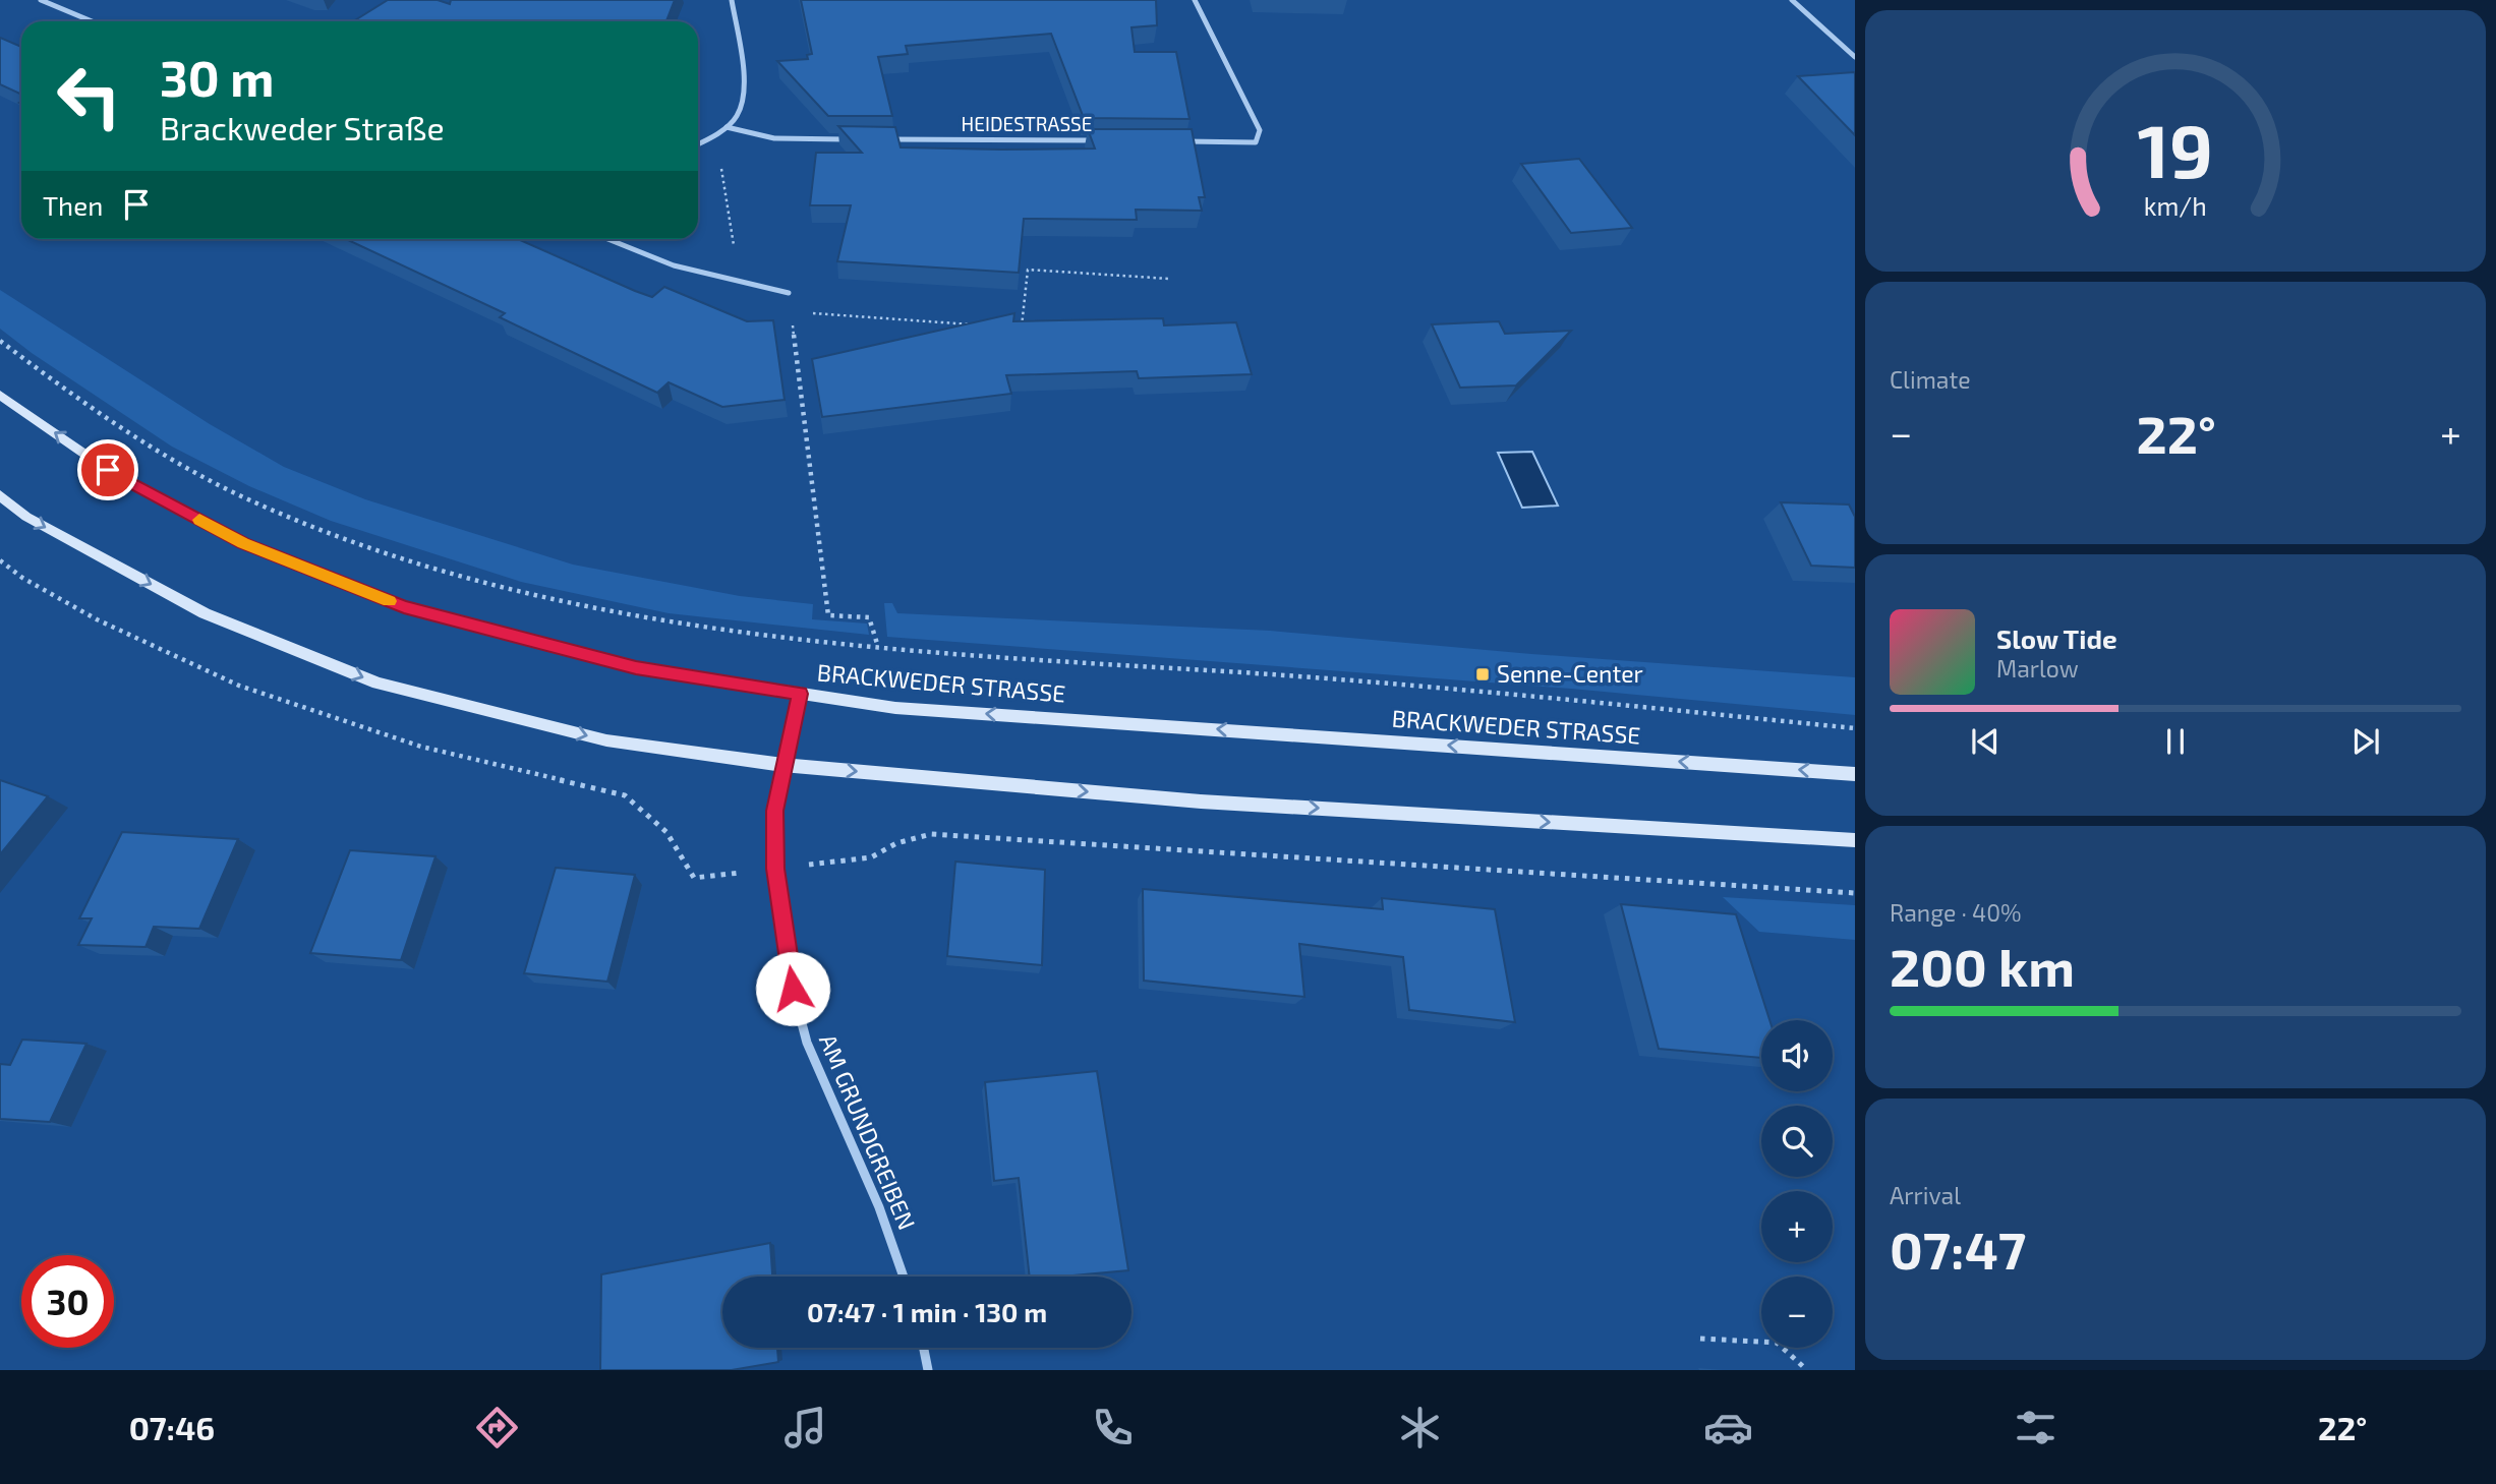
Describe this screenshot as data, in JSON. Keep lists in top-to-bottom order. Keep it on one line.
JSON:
{"streets":{"main road":["BRACKWEDER STRASSE"],"street":["HEIDESTRASSE","AM GRUNDGREIBEN"]},"crossings":[["BRACKWEDER STRASSE","AM GRUNDGREIBEN"]],"places":{"transit":["Senne-Center"]},"page":{"turn":["30 m","Brackweder Straße"],"then":"Then","tile":["Climate",["Range · 40%","200 km"],["Arrival","07:47"]],"heat":["−","22°","+"],"song":["Slow Tide","Marlow"],"map_buttons":["+","−"],"limit":"30","trip":"07:47 · 1 min · 130 m","tabs":["07:46","22°"],"gauge":["19","km/h"]}}
